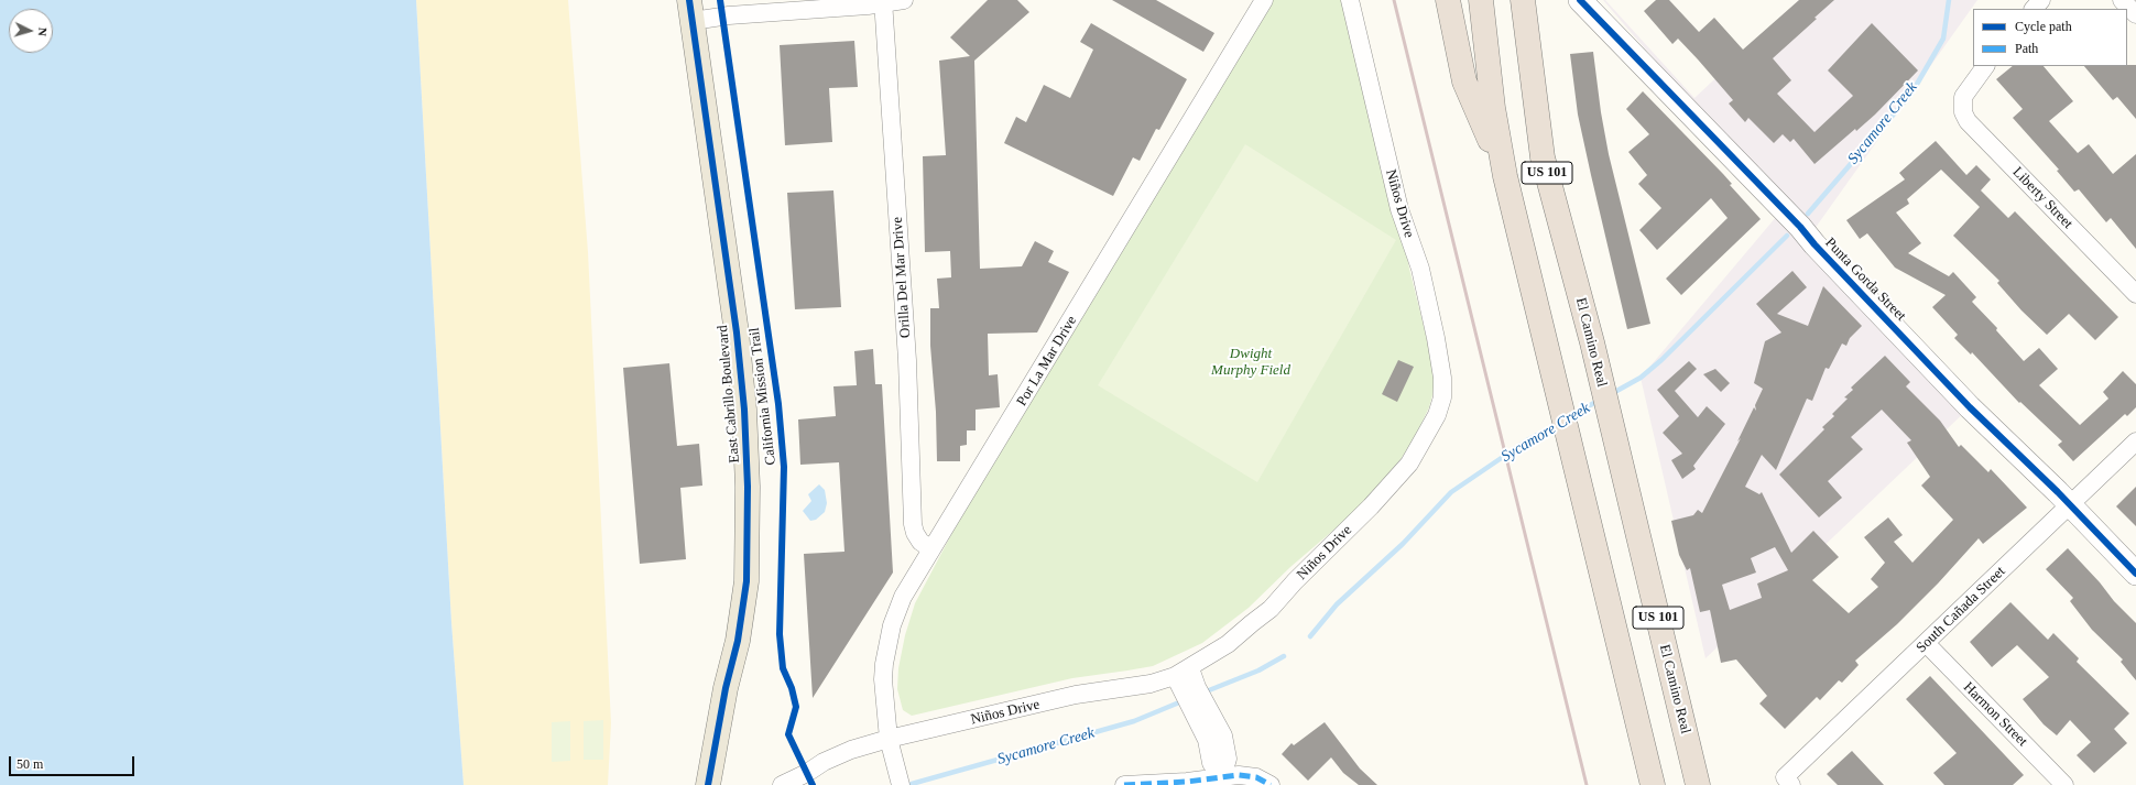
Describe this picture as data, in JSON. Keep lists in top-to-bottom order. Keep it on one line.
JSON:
{"streets":{"highway":["US 101","El Camino Real"],"main road":["East Cabrillo Boulevard"],"street":["Liberty Street","Niños Drive","Orilla Del Mar Drive","Punta Gorda Street","Por La Mar Drive","South Cañada Street","Harmon Street"],"cycle path":["California Mission Trail"]},"crossings":[["Niños Drive","Por La Mar Drive"],["Orilla Del Mar Drive","Por La Mar Drive"],["Punta Gorda Street","South Cañada Street"],["South Cañada Street","Harmon Street"]],"water":["Sycamore Creek"],"parks":["Dwight Murphy Field"],"legend":["Cycle path","Path"],"scale_bar":"50 m","north":"right"}
